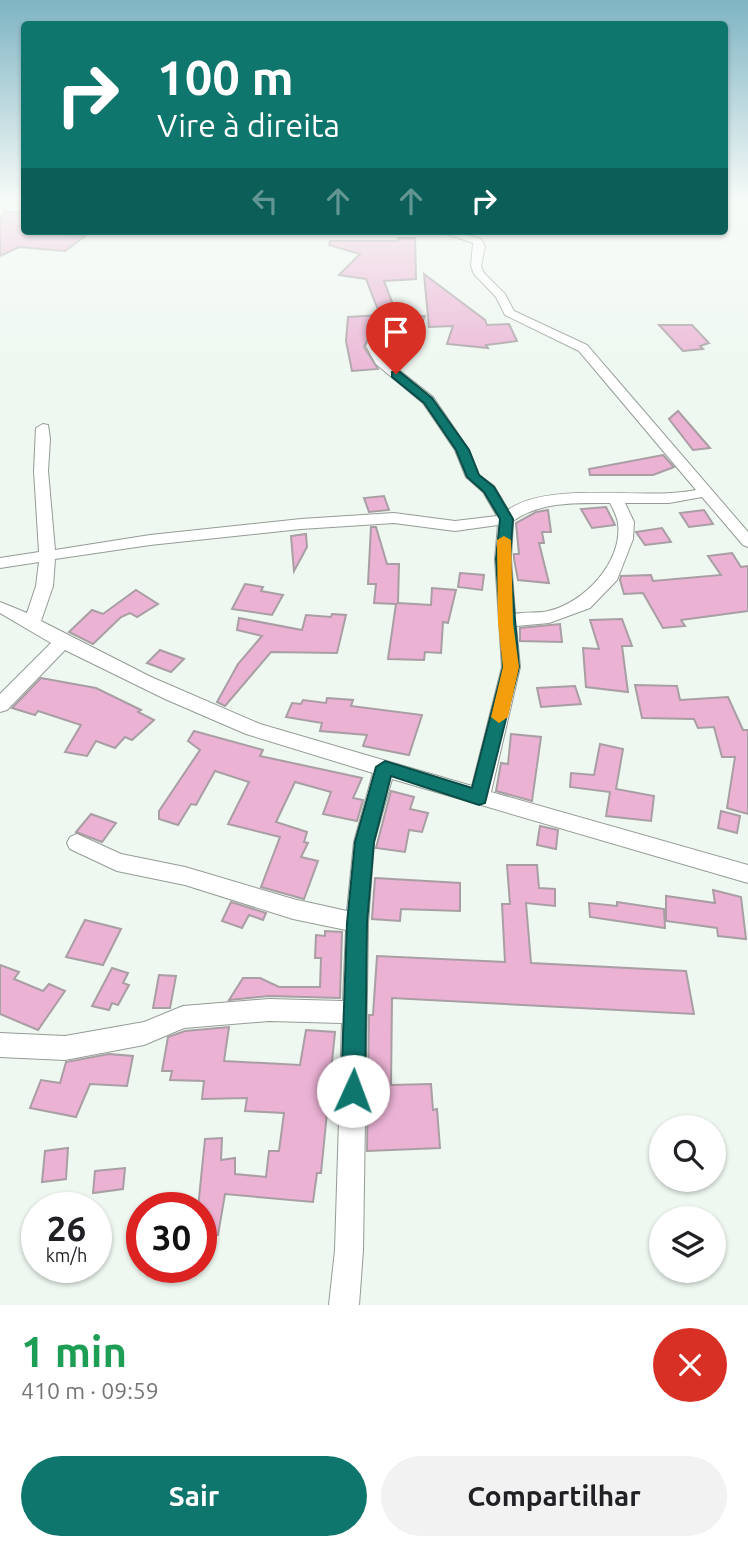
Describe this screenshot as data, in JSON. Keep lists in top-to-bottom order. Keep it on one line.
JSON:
{"page":{"turn":["100 m","Vire à direita"],"speed":"26 km/h","limit":"30","heading":["1 min","410 m · 09:59"],"buttons":["Sair","Compartilhar"]}}
